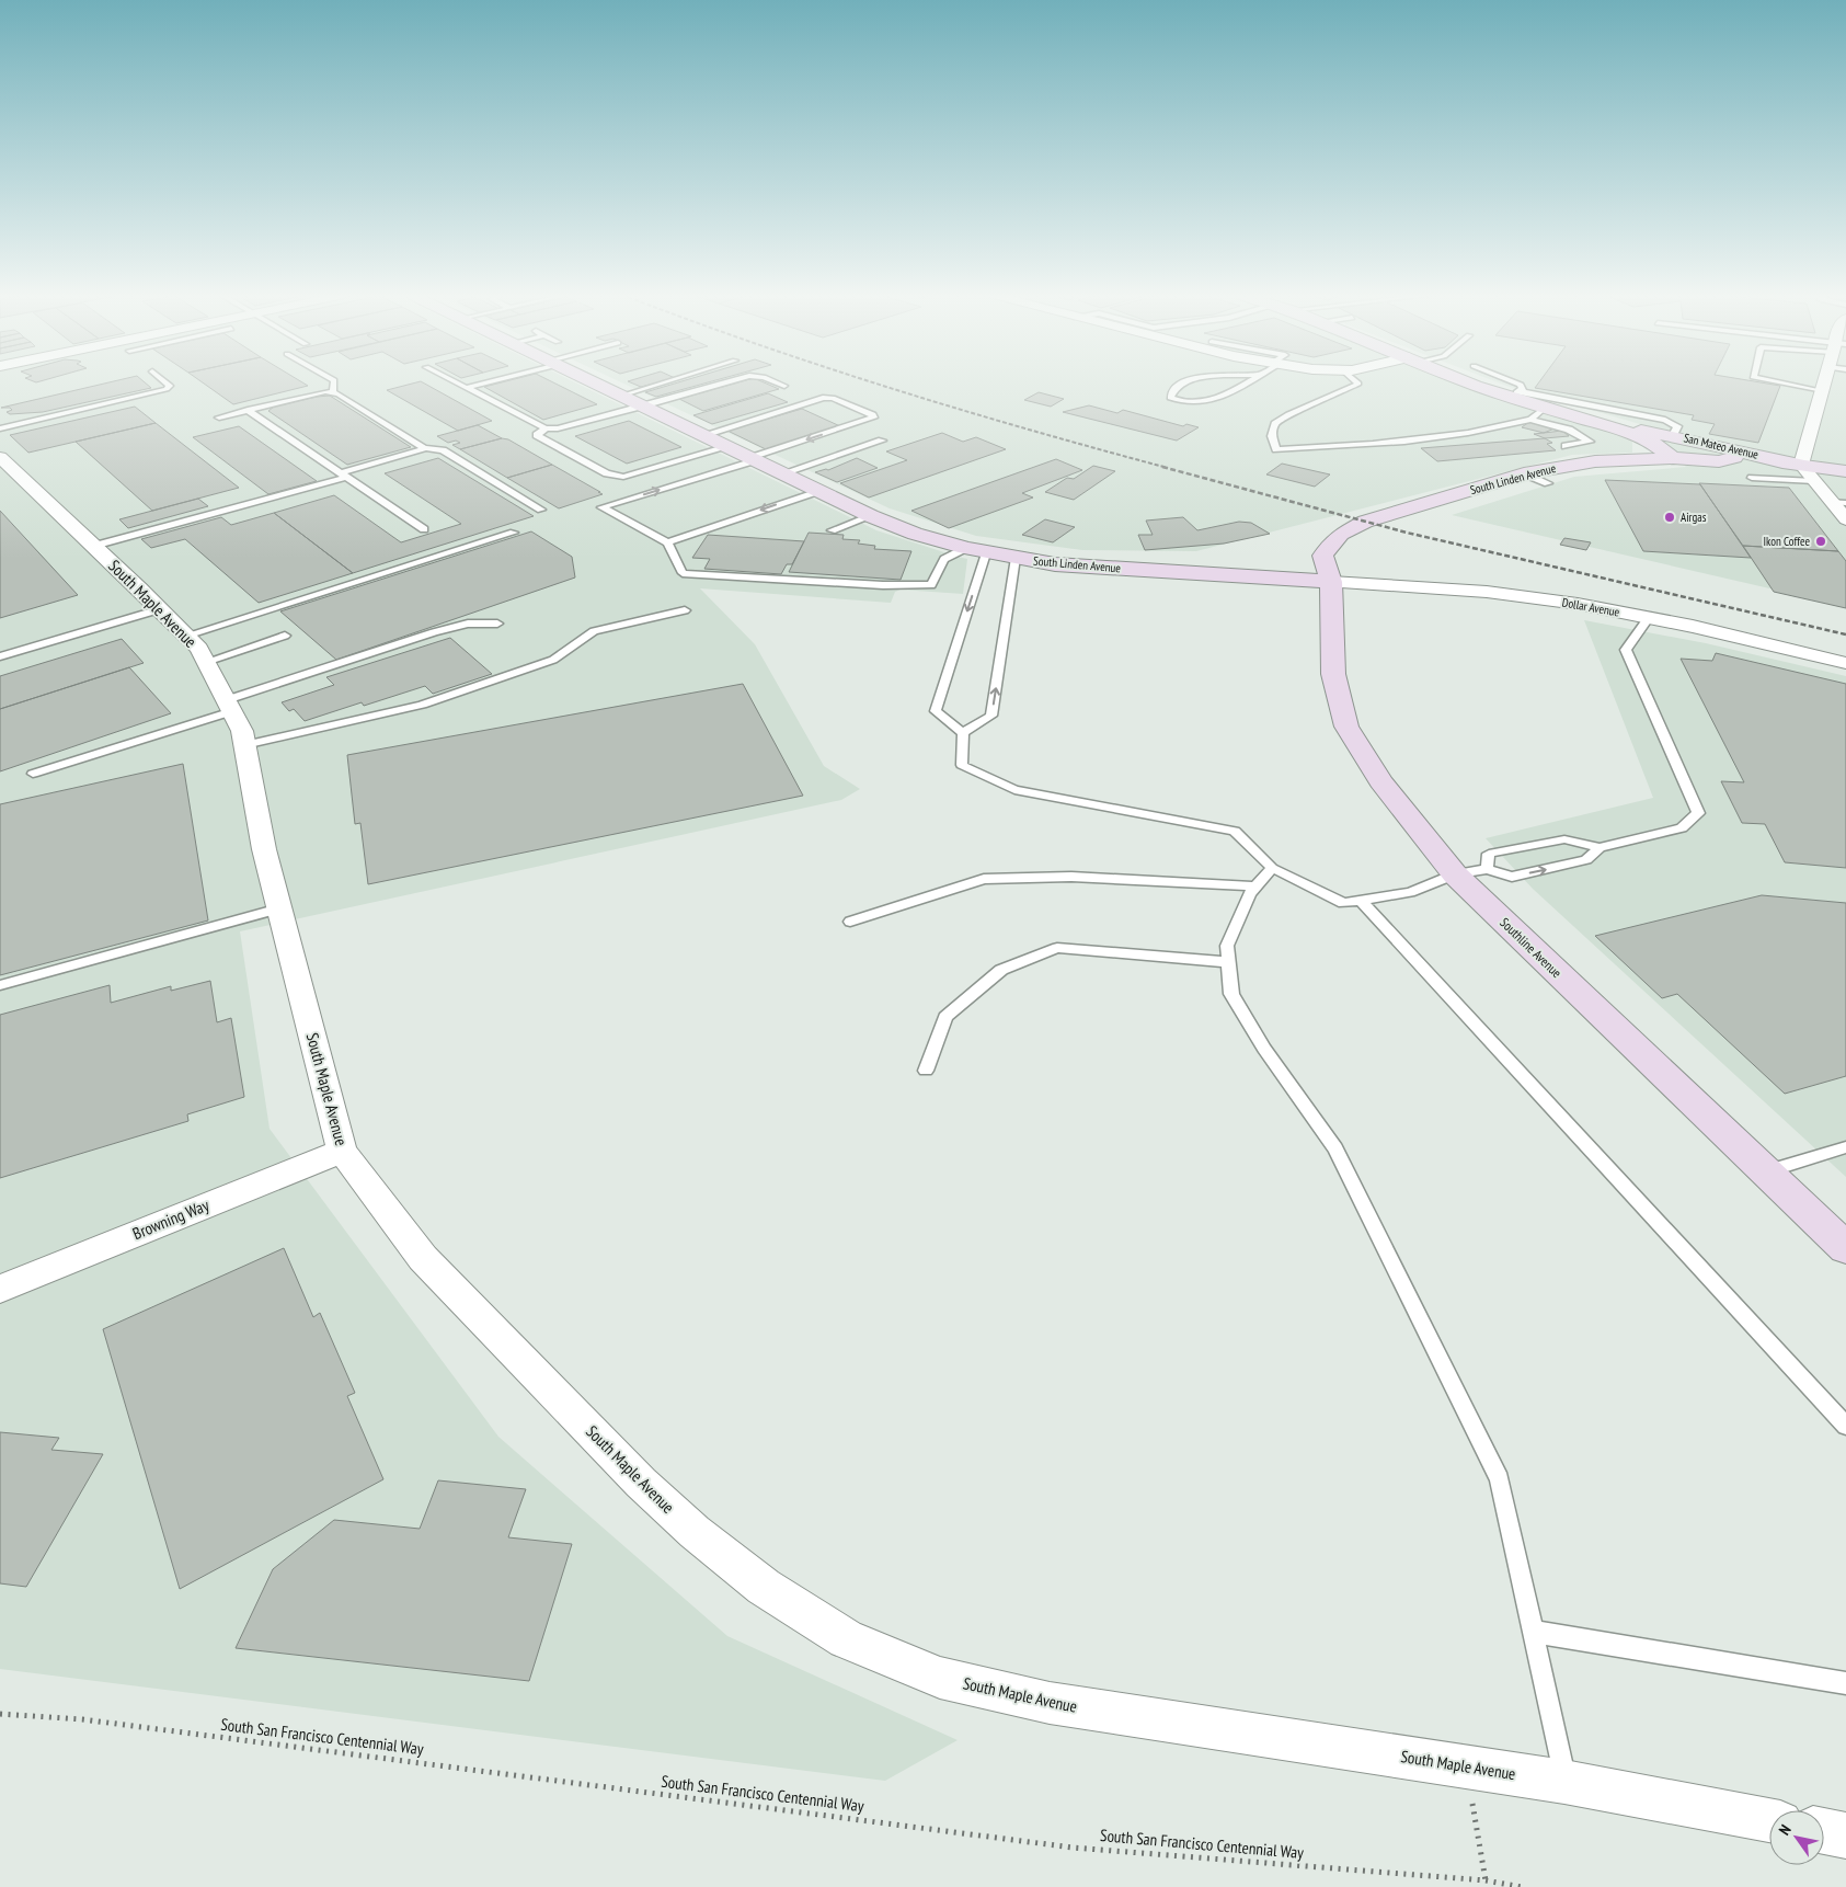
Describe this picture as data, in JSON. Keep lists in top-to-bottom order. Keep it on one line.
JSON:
{"streets":{"street":["San Mateo Avenue","South Linden Avenue","South Maple Avenue","Dollar Avenue","Southline Avenue","Browning Way"],"path":["South San Francisco Centennial Way"]},"crossings":[["San Mateo Avenue","South Linden Avenue"],["South Linden Avenue","Dollar Avenue"],["South Linden Avenue","Southline Avenue"],["South Maple Avenue","Browning Way"],["Dollar Avenue","Southline Avenue"]],"places":["Airgas","Ikon Coffee"],"north":"top left"}
